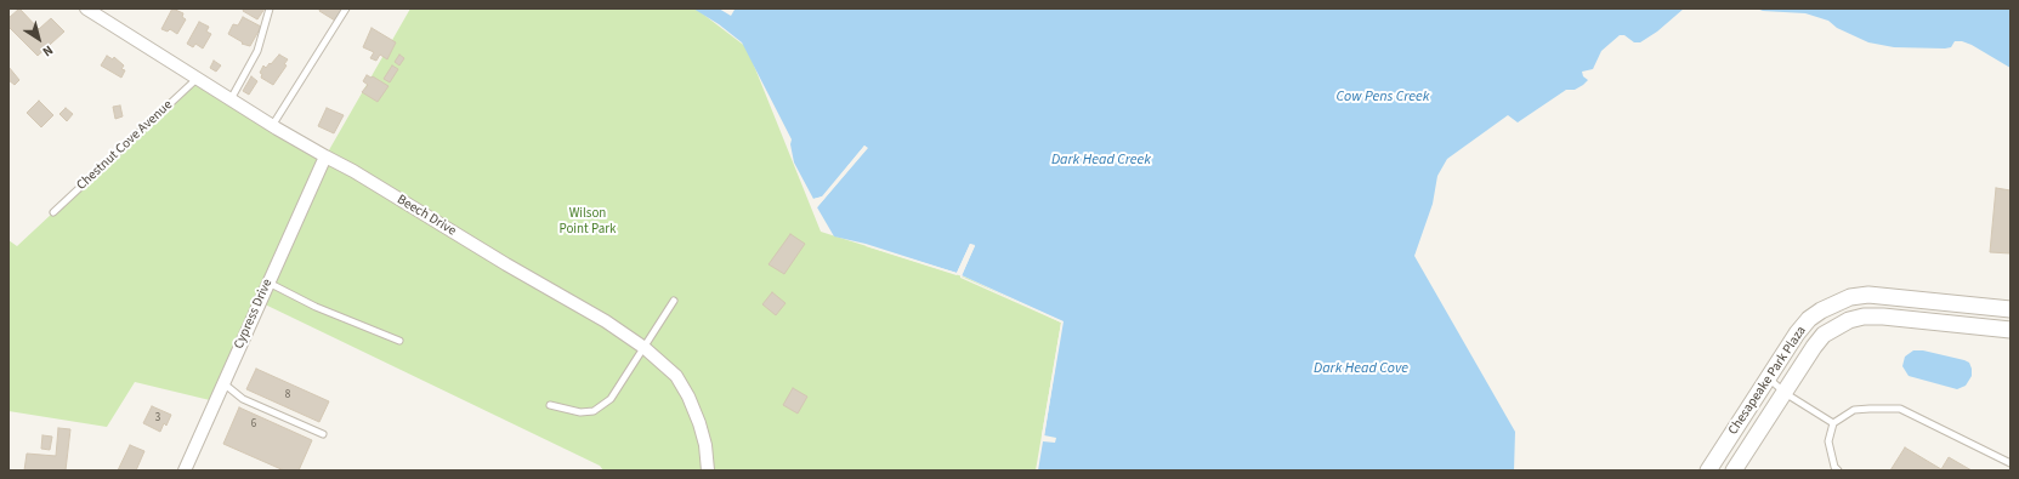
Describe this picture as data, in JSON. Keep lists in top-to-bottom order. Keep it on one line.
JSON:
{"streets":{"street":["Beech Drive","Cypress Drive","Chesapeake Park Plaza"],"lane":["Chestnut Cove Avenue"]},"crossings":[["Chestnut Cove Avenue","Beech Drive"],["Beech Drive","Cypress Drive"]],"water":["Cow Pens Creek","Dark Head Creek","Dark Head Cove"],"parks":["Wilson Point Park"],"house_numbers":["8","3","6"],"north":"bottom right"}
